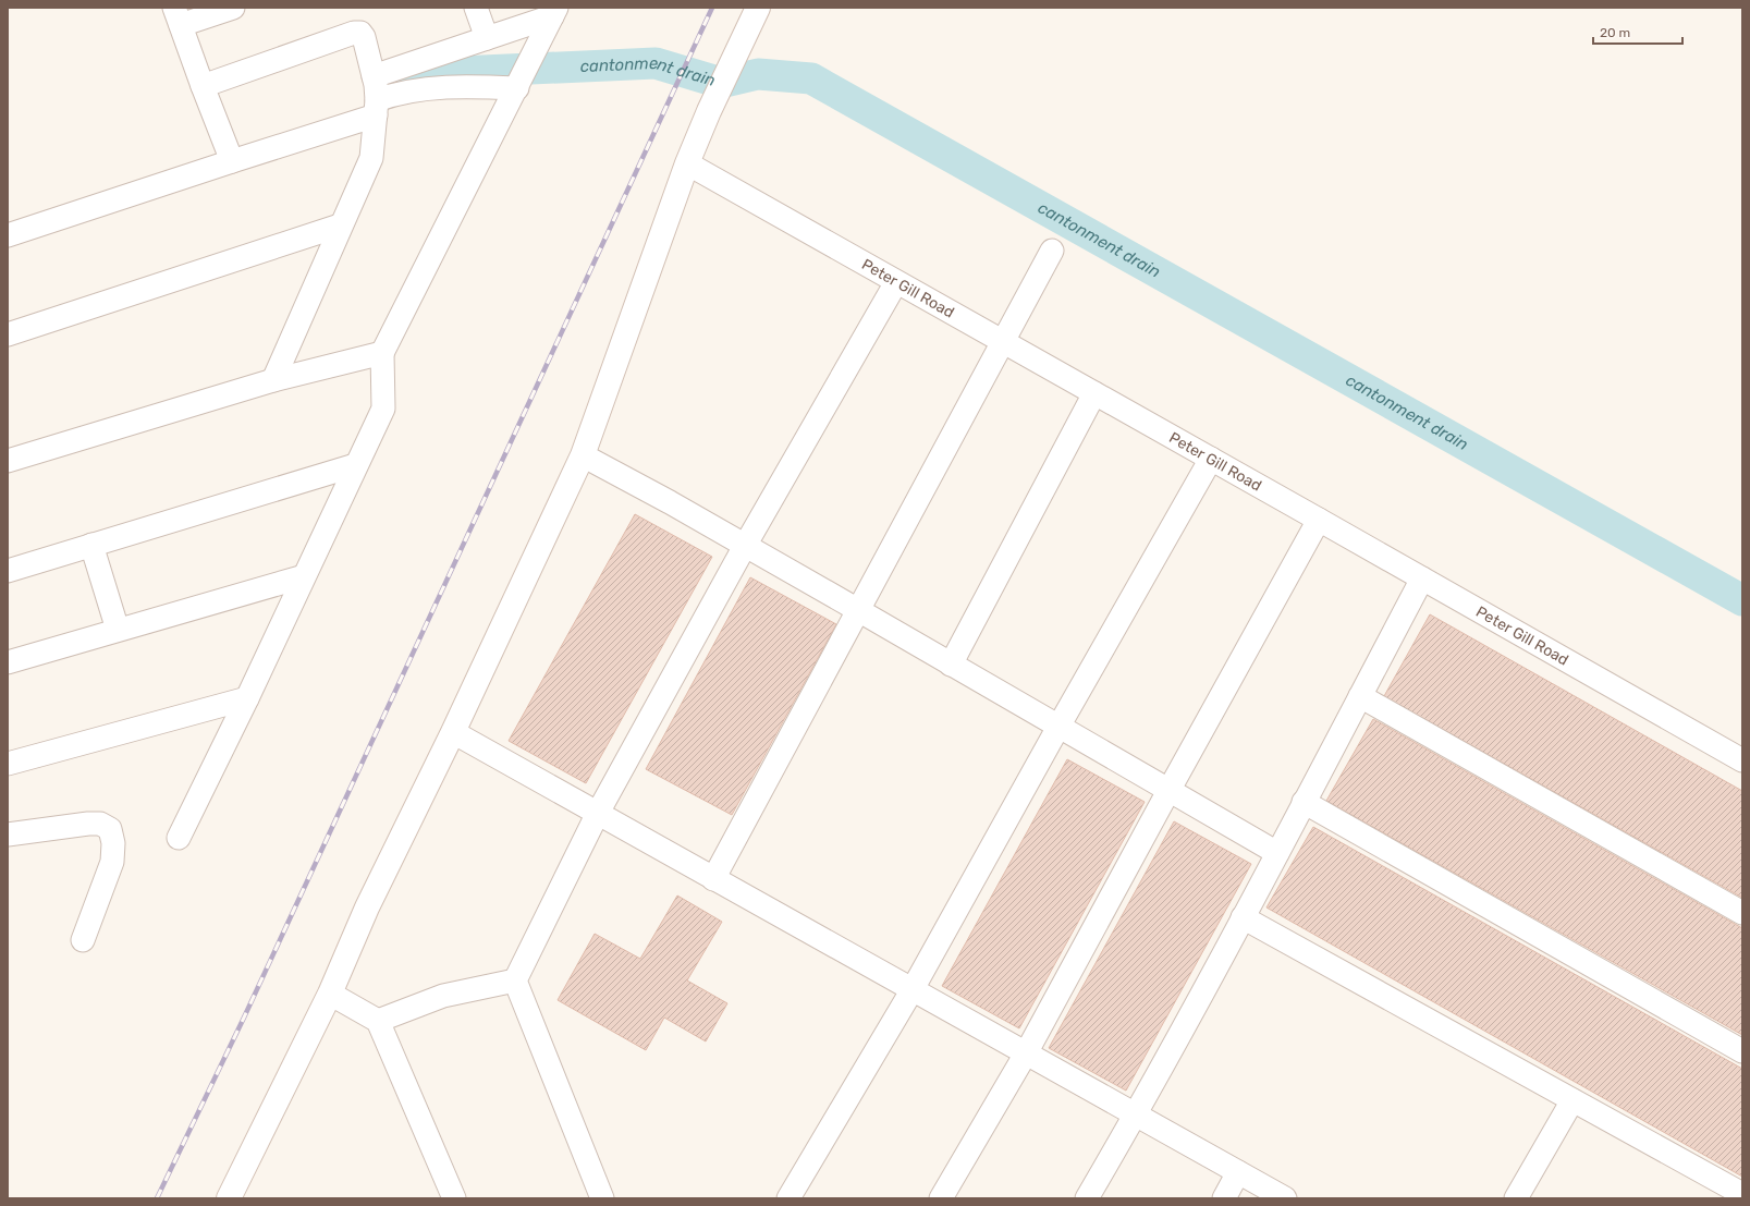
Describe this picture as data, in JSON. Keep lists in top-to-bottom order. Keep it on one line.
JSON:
{"streets":{"street":["Peter Gill Road"]},"water":["cantonment drain"],"scale_bar":"20 m"}
